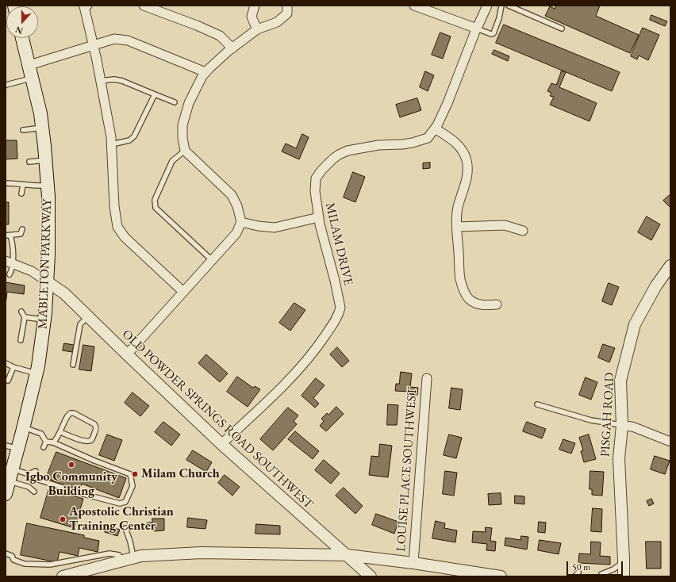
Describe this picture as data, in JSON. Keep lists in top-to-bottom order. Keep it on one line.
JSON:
{"streets":{"main road":["MABLETON PARKWAY"],"street":["MILAM DRIVE","PISGAH ROAD","OLD POWDER SPRINGS ROAD SOUTHWEST","LOUISE PLACE SOUTHWEST"]},"crossings":[["MILAM DRIVE","OLD POWDER SPRINGS ROAD SOUTHWEST"],["MABLETON PARKWAY","OLD POWDER SPRINGS ROAD SOUTHWEST"]],"places":["Igbo Community Building","Milam Church","Apostolic Christian Training Center"],"scale_bar":"50 m","north":"bottom"}
